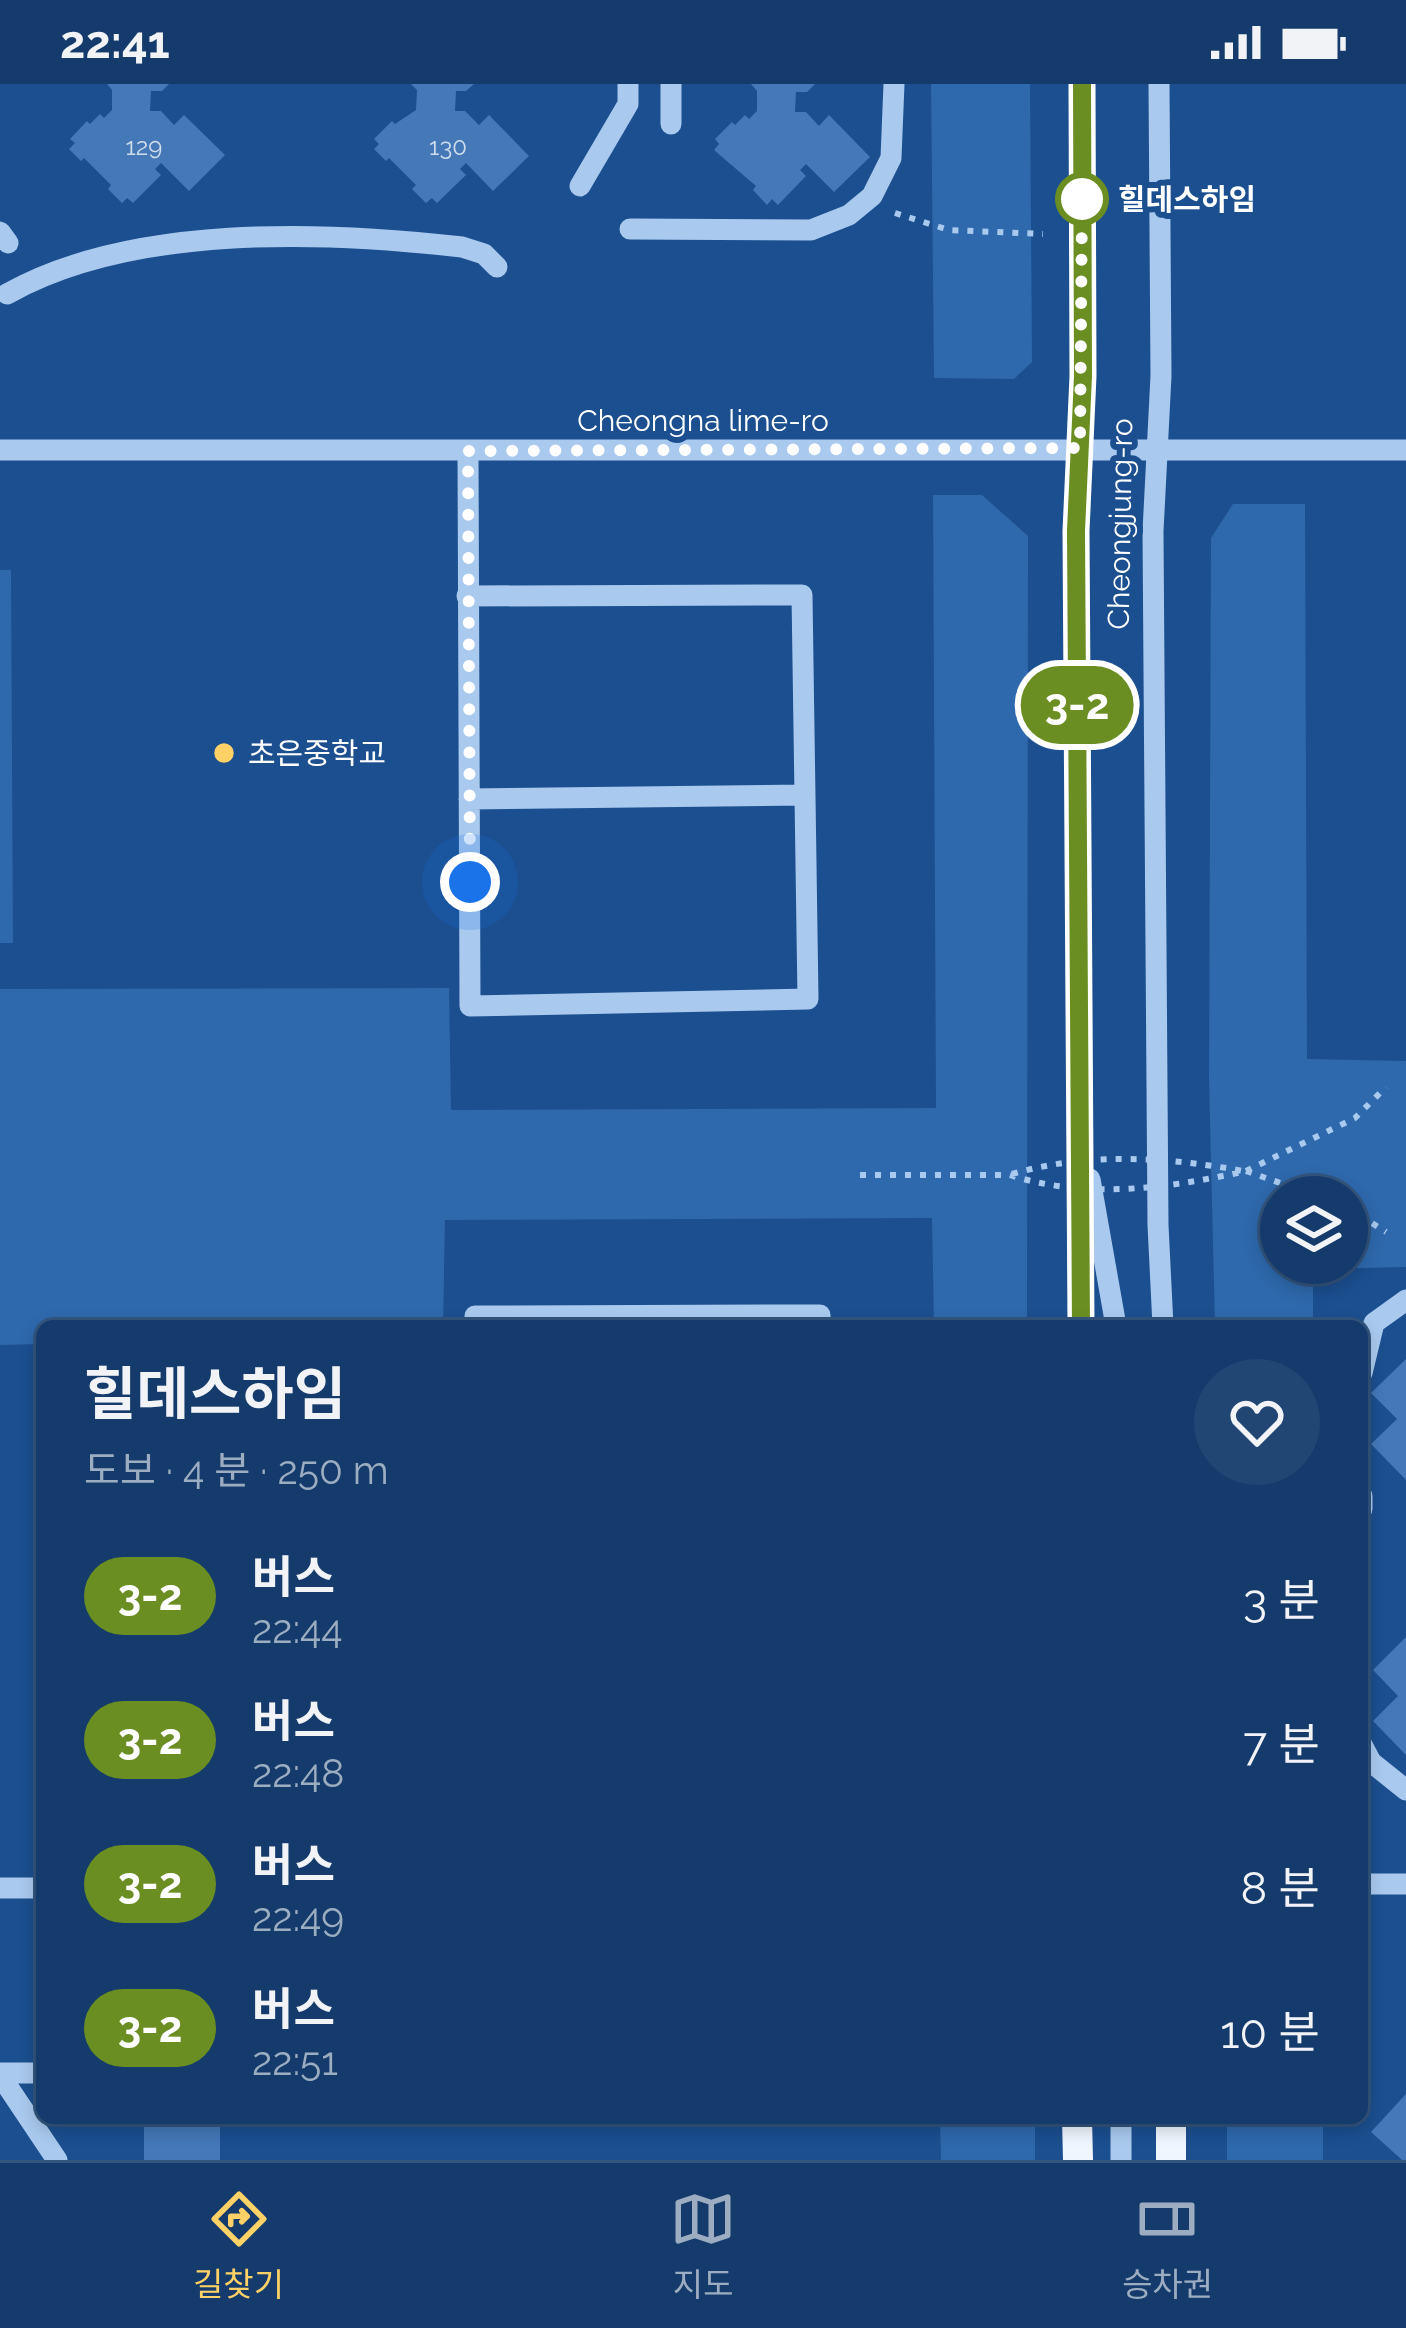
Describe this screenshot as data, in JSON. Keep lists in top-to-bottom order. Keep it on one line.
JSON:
{"streets":{"street":["Cheongna lime-ro","Cheongjung-ro"]},"crossings":[["Cheongna lime-ro","Cheongjung-ro"]],"places":["힐데스하임","초은중학교"],"lines":["bus line 3-2"],"house_numbers":["129","130"],"page":{"status":"22:41","on_map":"3-2","heading":["힐데스하임","도보 · 4 분 · 250 m"],"list":[{"mark":"3-2","name":"버스","note":"22:44","value":"3 분"},{"mark":"3-2","name":"버스","note":"22:48","value":"7 분"},{"mark":"3-2","name":"버스","note":"22:49","value":"8 분"},{"mark":"3-2","name":"버스","note":"22:51","value":"10 분"}],"tabs":["길찾기","지도","승차권"]}}
